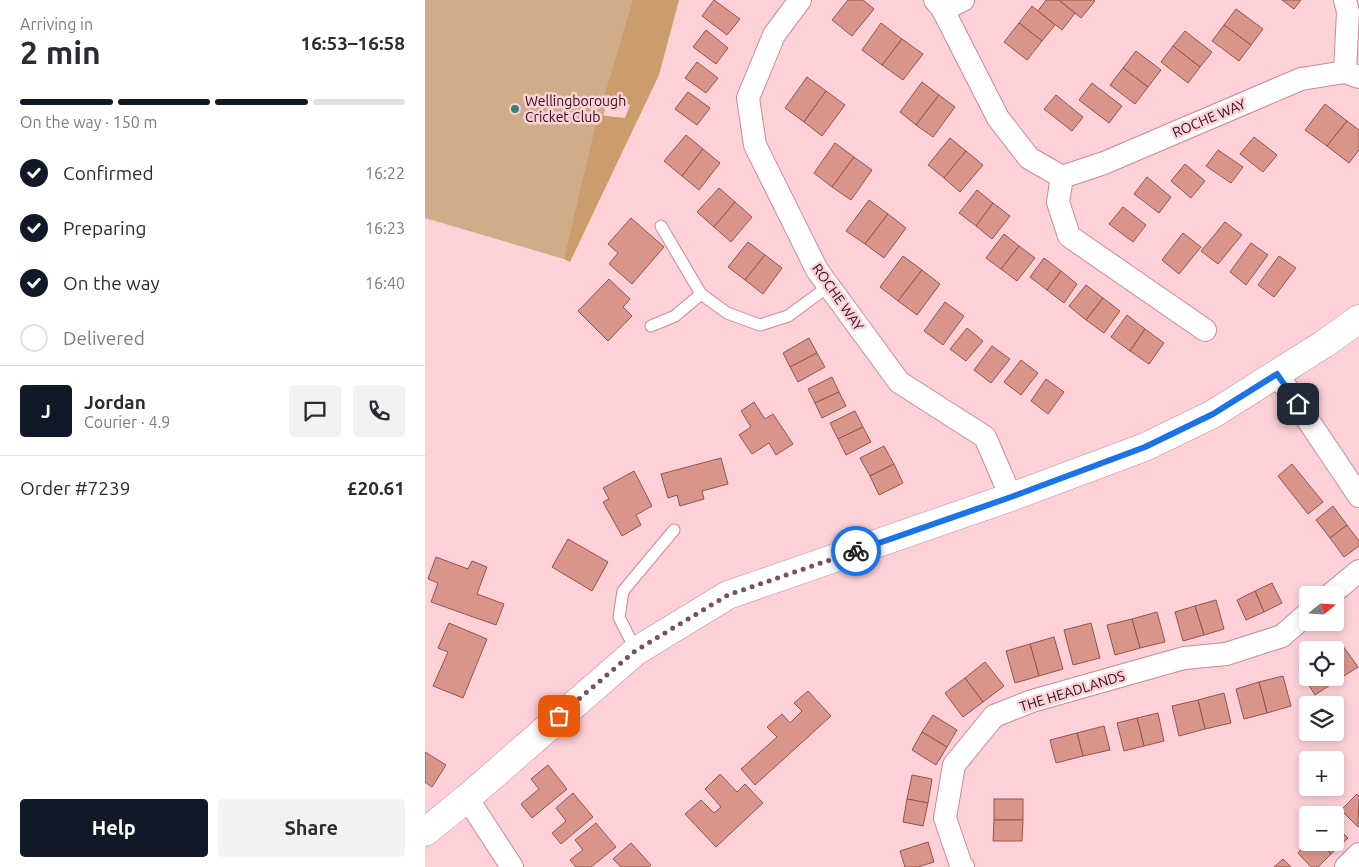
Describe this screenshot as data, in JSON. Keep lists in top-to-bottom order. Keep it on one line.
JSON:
{"streets":{"street":["ROCHE WAY","THE HEADLANDS"]},"places":["Wellingborough Cricket Club"],"north":"right","page":{"heading":["2 min","Arriving in","16:53–16:58"],"panel":["Jordan","Courier · 4.9","Order #7239","£20.61"],"bar":"On the way · 150 m","list":[["Confirmed","16:22"],["Preparing","16:23"],["On the way","16:40"],"Delivered"],"round":"J","map_buttons":["+","−"],"buttons":["Help","Share"]}}
